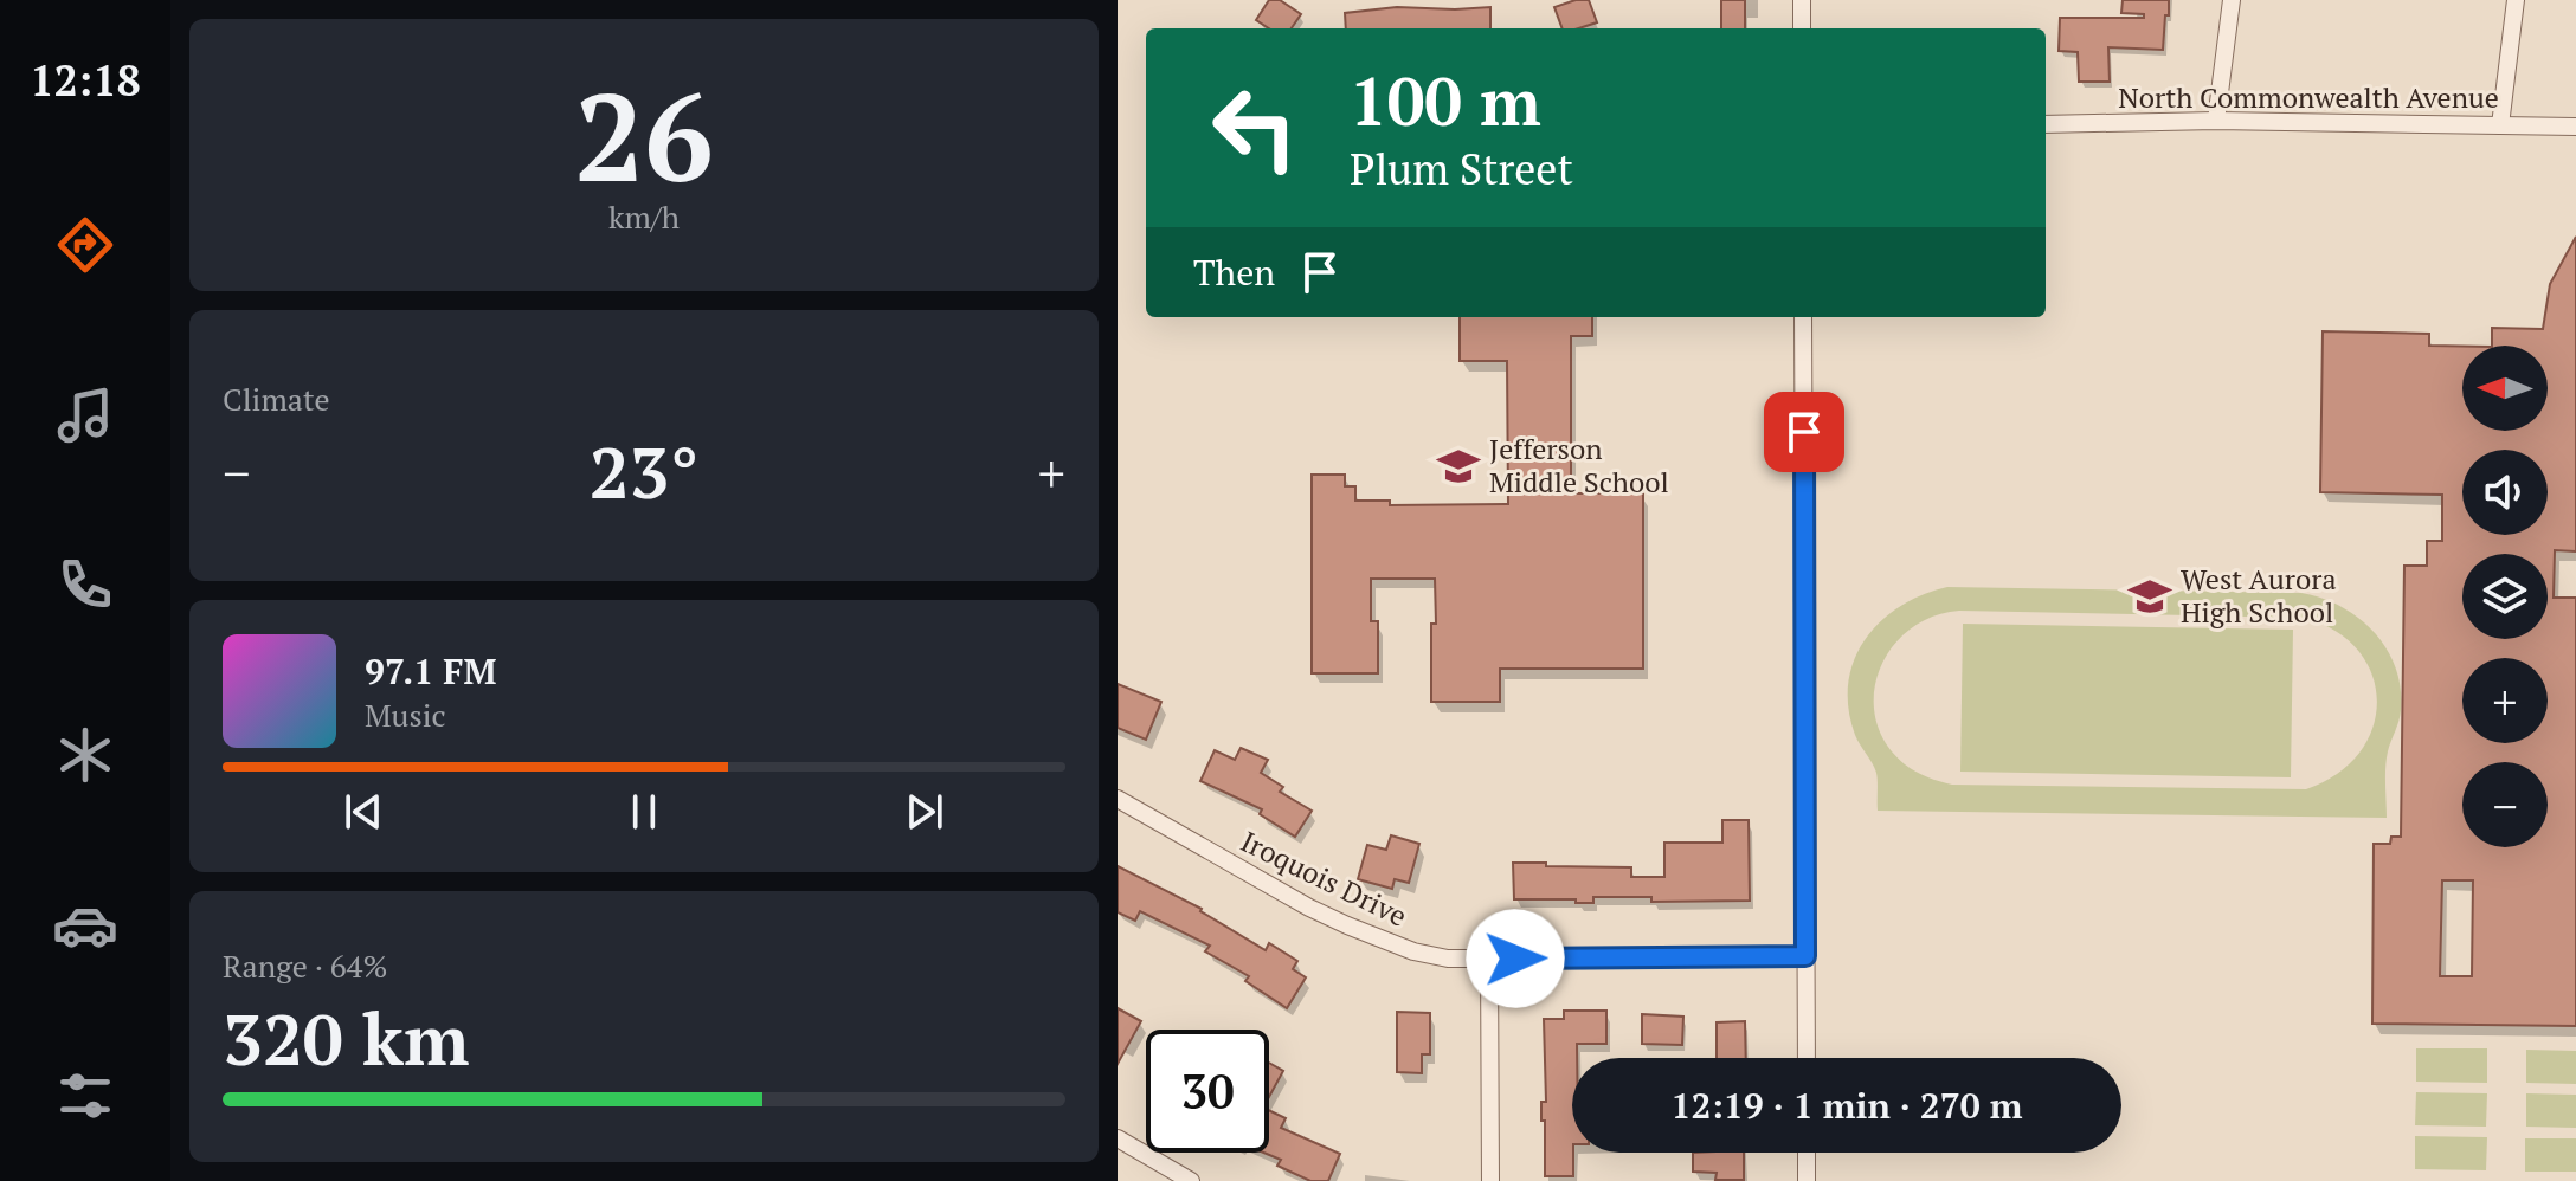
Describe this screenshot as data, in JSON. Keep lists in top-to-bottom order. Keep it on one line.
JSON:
{"streets":{"street":["North Commonwealth Avenue","Iroquois Drive"]},"places":{"school or university":["Jefferson Middle School","West Aurora High School"]},"north":"left","page":{"tabs":"12:18","tile":[["26","km/h"],"Climate",["Range · 64%","320 km"]],"turn":["100 m","Plum Street"],"then":"Then","map_buttons":["+","−"],"heat":["−","23°","+"],"song":["97.1 FM","Music"],"limit":"30","trip":"12:19 · 1 min · 270 m"}}
